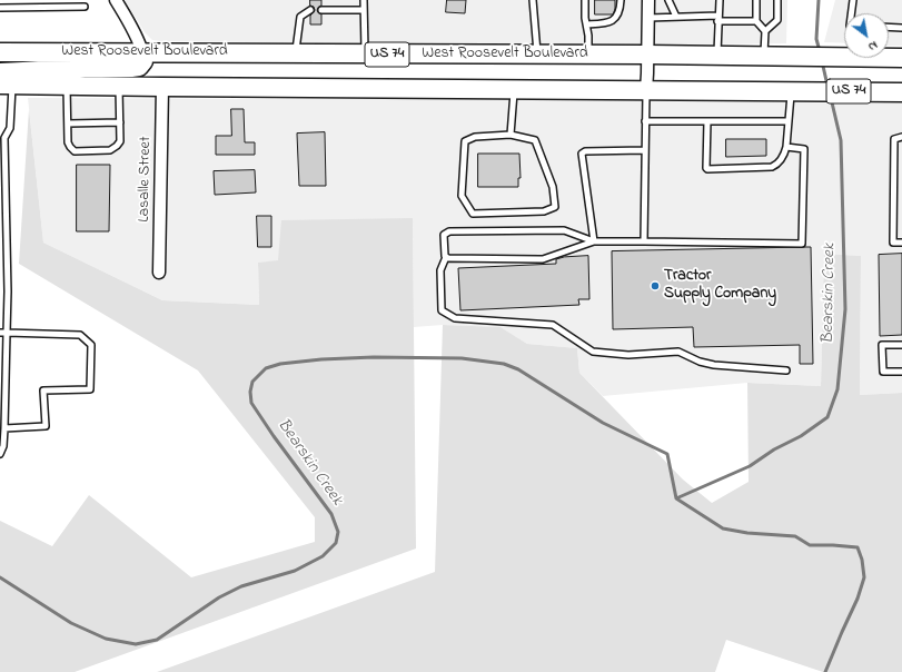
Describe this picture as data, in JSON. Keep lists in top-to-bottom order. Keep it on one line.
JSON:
{"streets":{"highway":["West Roosevelt Boulevard","US 74"],"street":["Lasalle Street"]},"crossings":[["US 74","Lasalle Street"]],"water":["Bearskin Creek"],"places":["Tractor Supply Company"],"north":"bottom right"}
